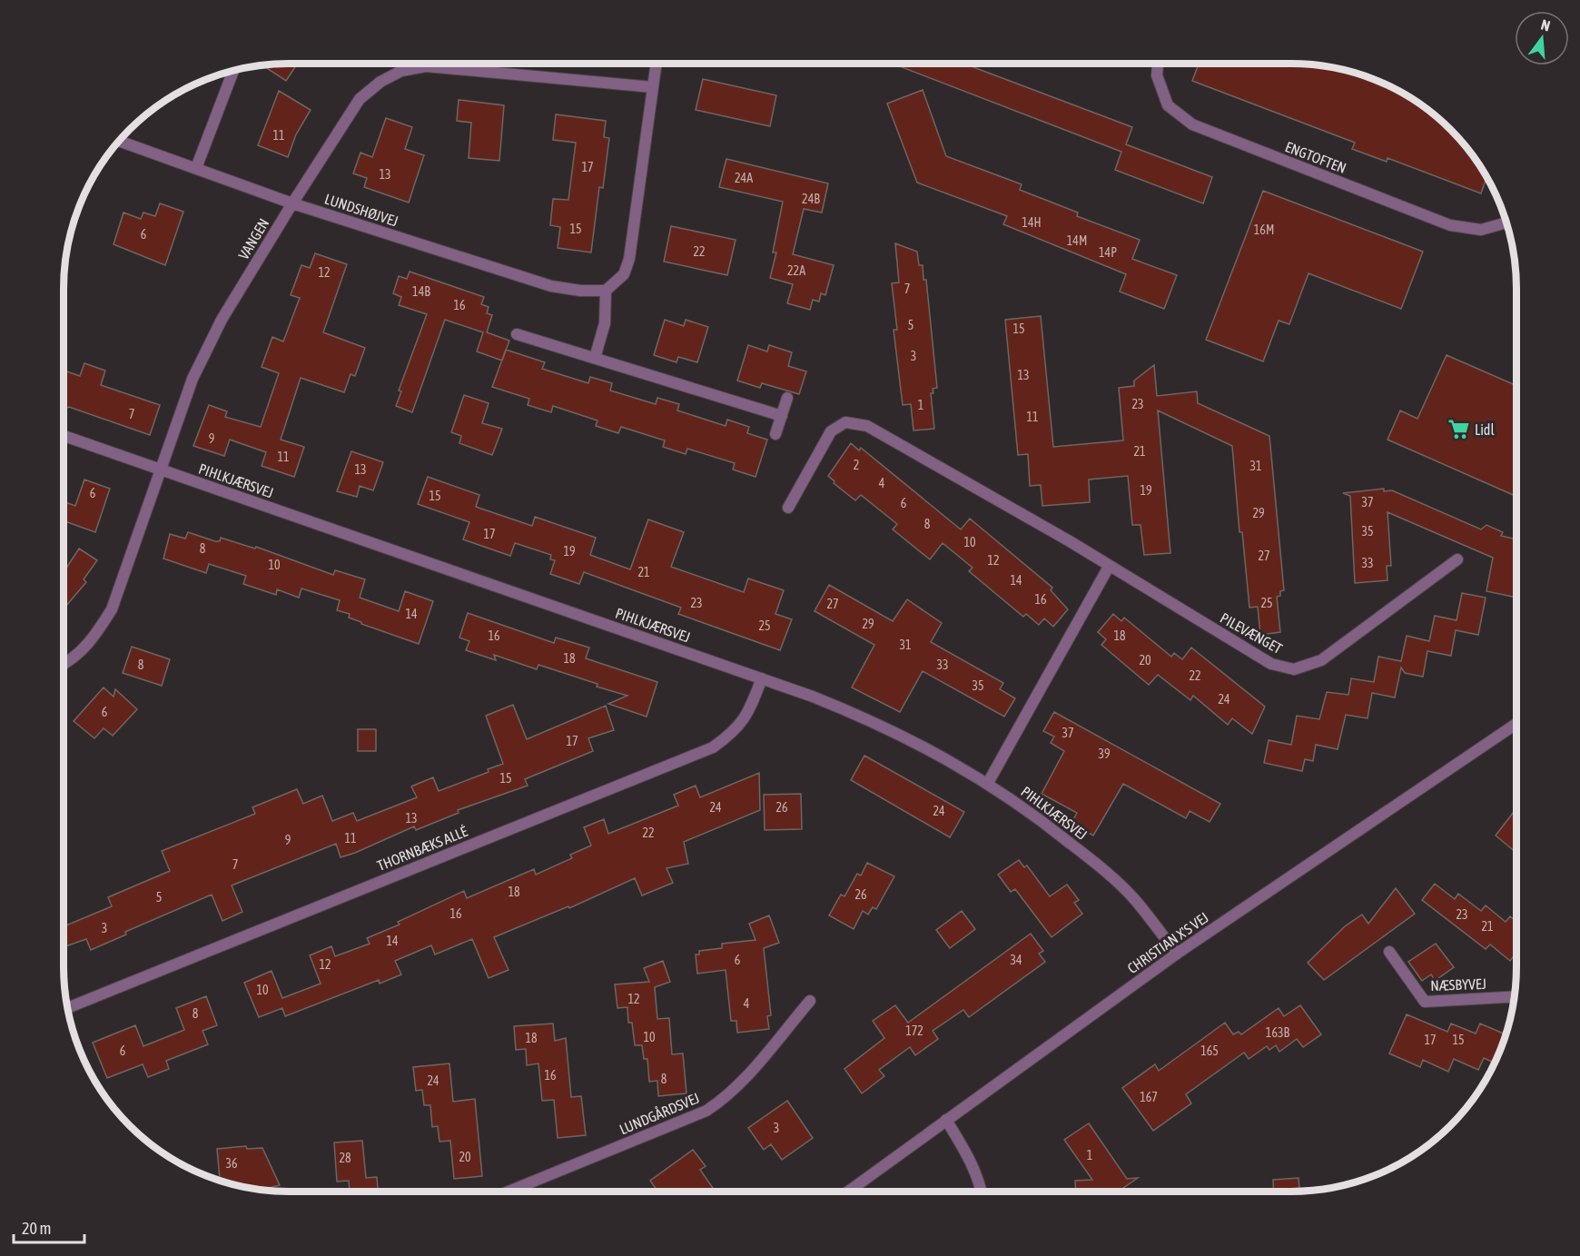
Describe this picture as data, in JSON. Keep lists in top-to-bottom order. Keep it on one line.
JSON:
{"streets":{"street":["ENGTOFTEN","LUNDSHØJVEJ","VANGEN","PIHLKJÆRSVEJ","PILEVÆNGET","THORNBÆKS ALLÉ","CHRISTIAN X'S VEJ","NÆSBYVEJ","LUNDGÅRDSVEJ"]},"crossings":[["LUNDSHØJVEJ","VANGEN"],["VANGEN","PIHLKJÆRSVEJ"],["PIHLKJÆRSVEJ","THORNBÆKS ALLÉ"],["PIHLKJÆRSVEJ","CHRISTIAN X'S VEJ"]],"places":{"supermarket":["Lidl"]},"house_numbers":["11","17","13","24A","24B","14H","15","16M","6","14M","22","14P","22A","12","7","14B","16","5","15","3","13","23","1","7","11","9","21","11","2","31","13","4","19","6","15","37","6","29","8","35","17","10","8","19","27","12","33","10","21","14","16","23","25","27","14","29","25","16","18","31","18","20","8","33","22","35","24","6","37","17","39","15","24","26","24","13","22","11","9","7","18","26","5","16","23","21","3","14","6","34","12","10","12","4","8","172","163B","10","18","17","15","6","165","16","8","24","167","3","1","20","28","36"],"scale_bar":"20 m","north":"top"}
